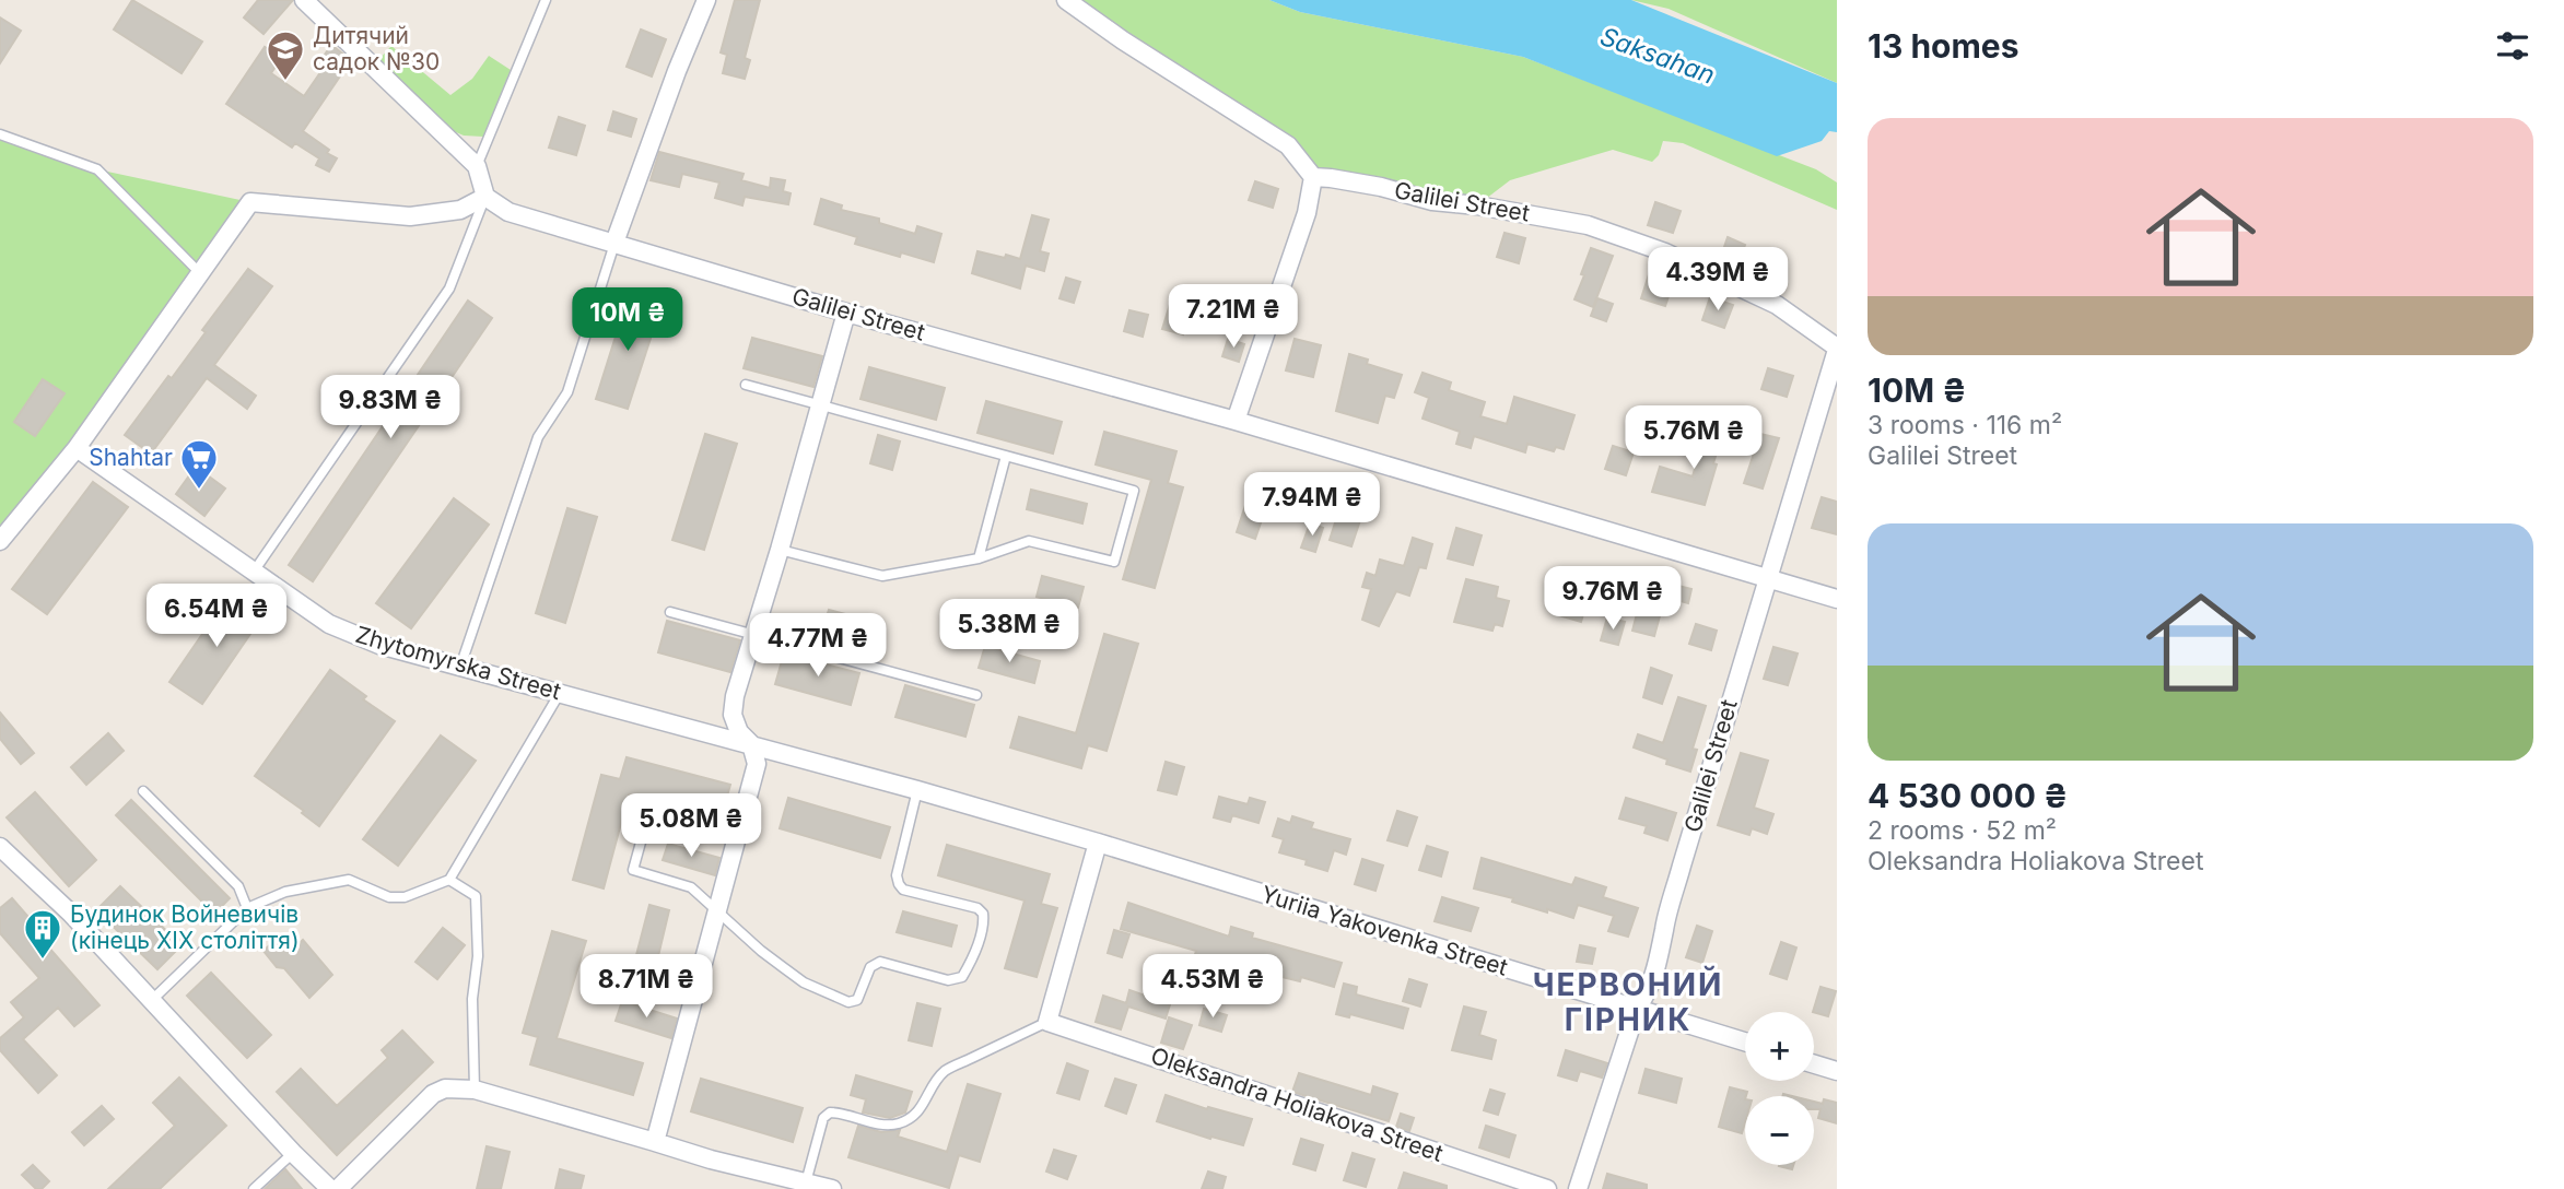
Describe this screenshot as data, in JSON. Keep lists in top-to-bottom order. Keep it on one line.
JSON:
{"streets":{"street":["Galilei Street","Zhytomyrska Street","Yuriia Yakovenka Street","Oleksandra Holiakova Street"]},"crossings":[["Galilei Street","Yuriia Yakovenka Street"],["Zhytomyrska Street","Yuriia Yakovenka Street"]],"districts":["ЧЕРВОНИЙ ГІРНИК"],"water":["Saksahan"],"places":{"school or university":["Дитячий садок №30"],"supermarket":["Shahtar"],"building":["Будинок Войневичів (кінець ХІХ століття)"]},"page":{"heading":"13 homes","list":[{"name":"10M ₴","note":"3 rooms · 116 m² · Galilei Street"},{"name":"4 530 000 ₴","note":"2 rooms · 52 m² · Oleksandra Holiakova Street"}],"price":["4.39M ₴","7.21M ₴","10M ₴","9.83M ₴","5.76M ₴","7.94M ₴","9.76M ₴","6.54M ₴","5.38M ₴","4.77M ₴","5.08M ₴","8.71M ₴","4.53M ₴"],"map_buttons":["+","−"]}}
